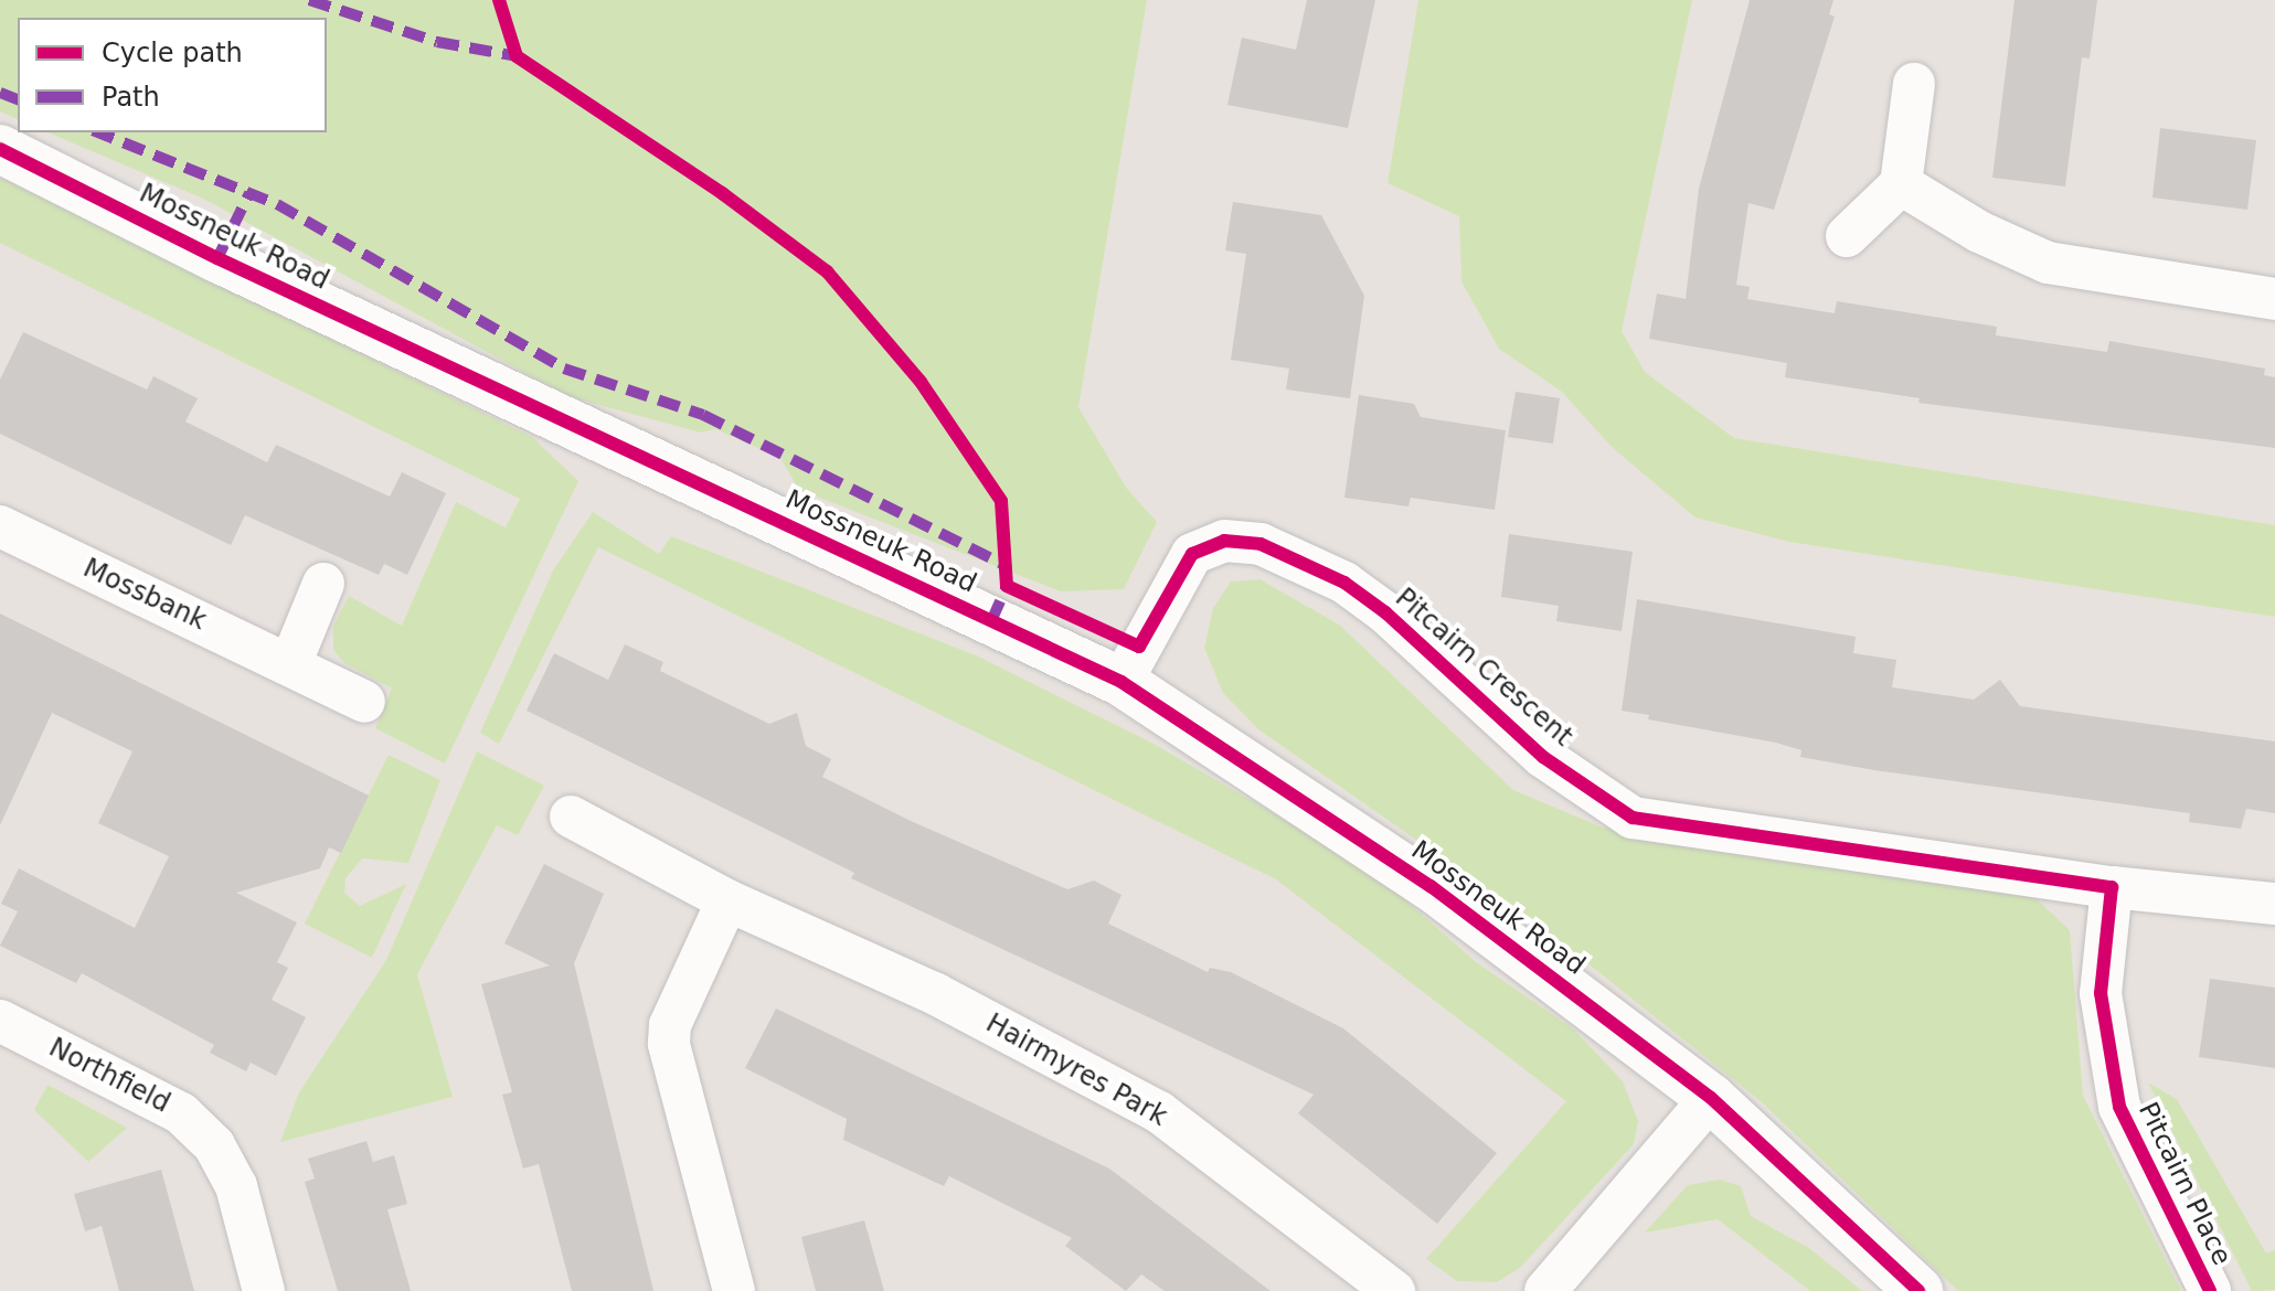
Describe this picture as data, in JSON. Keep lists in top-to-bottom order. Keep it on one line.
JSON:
{"streets":{"street":["Mossneuk Road","Mossbank","Pitcairn Crescent","Hairmyres Park","Northfield","Pitcairn Place"]},"crossings":[["Mossneuk Road","Pitcairn Crescent"],["Pitcairn Crescent","Pitcairn Place"]],"legend":["Cycle path","Path"]}
